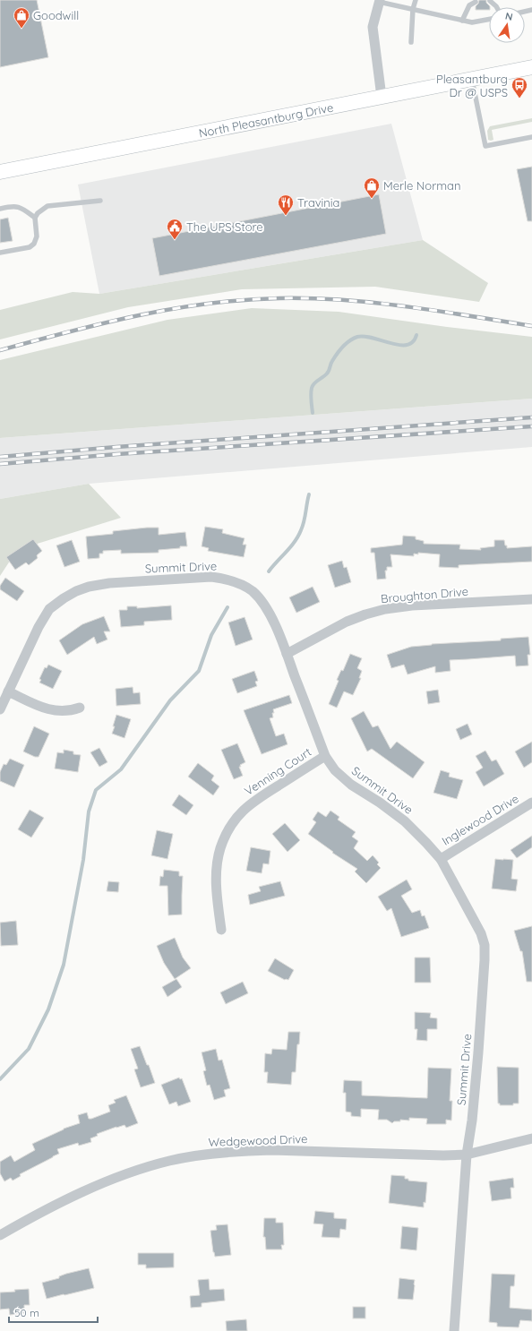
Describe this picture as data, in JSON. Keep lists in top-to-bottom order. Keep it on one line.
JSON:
{"streets":{"main road":["North Pleasantburg Drive"],"street":["Summit Drive","Broughton Drive","Venning Court","Inglewood Drive","Wedgewood Drive"]},"crossings":[["Summit Drive","Broughton Drive"],["Summit Drive","Venning Court"],["Summit Drive","Inglewood Drive"],["Summit Drive","Wedgewood Drive"]],"places":{"shop":["Goodwill","Merle Norman"],"bus stop":["Pleasantburg Dr @ USPS"],"restaurant":["Travinia"],"public building":["The UPS Store"]},"scale_bar":"50 m","north":"top"}
